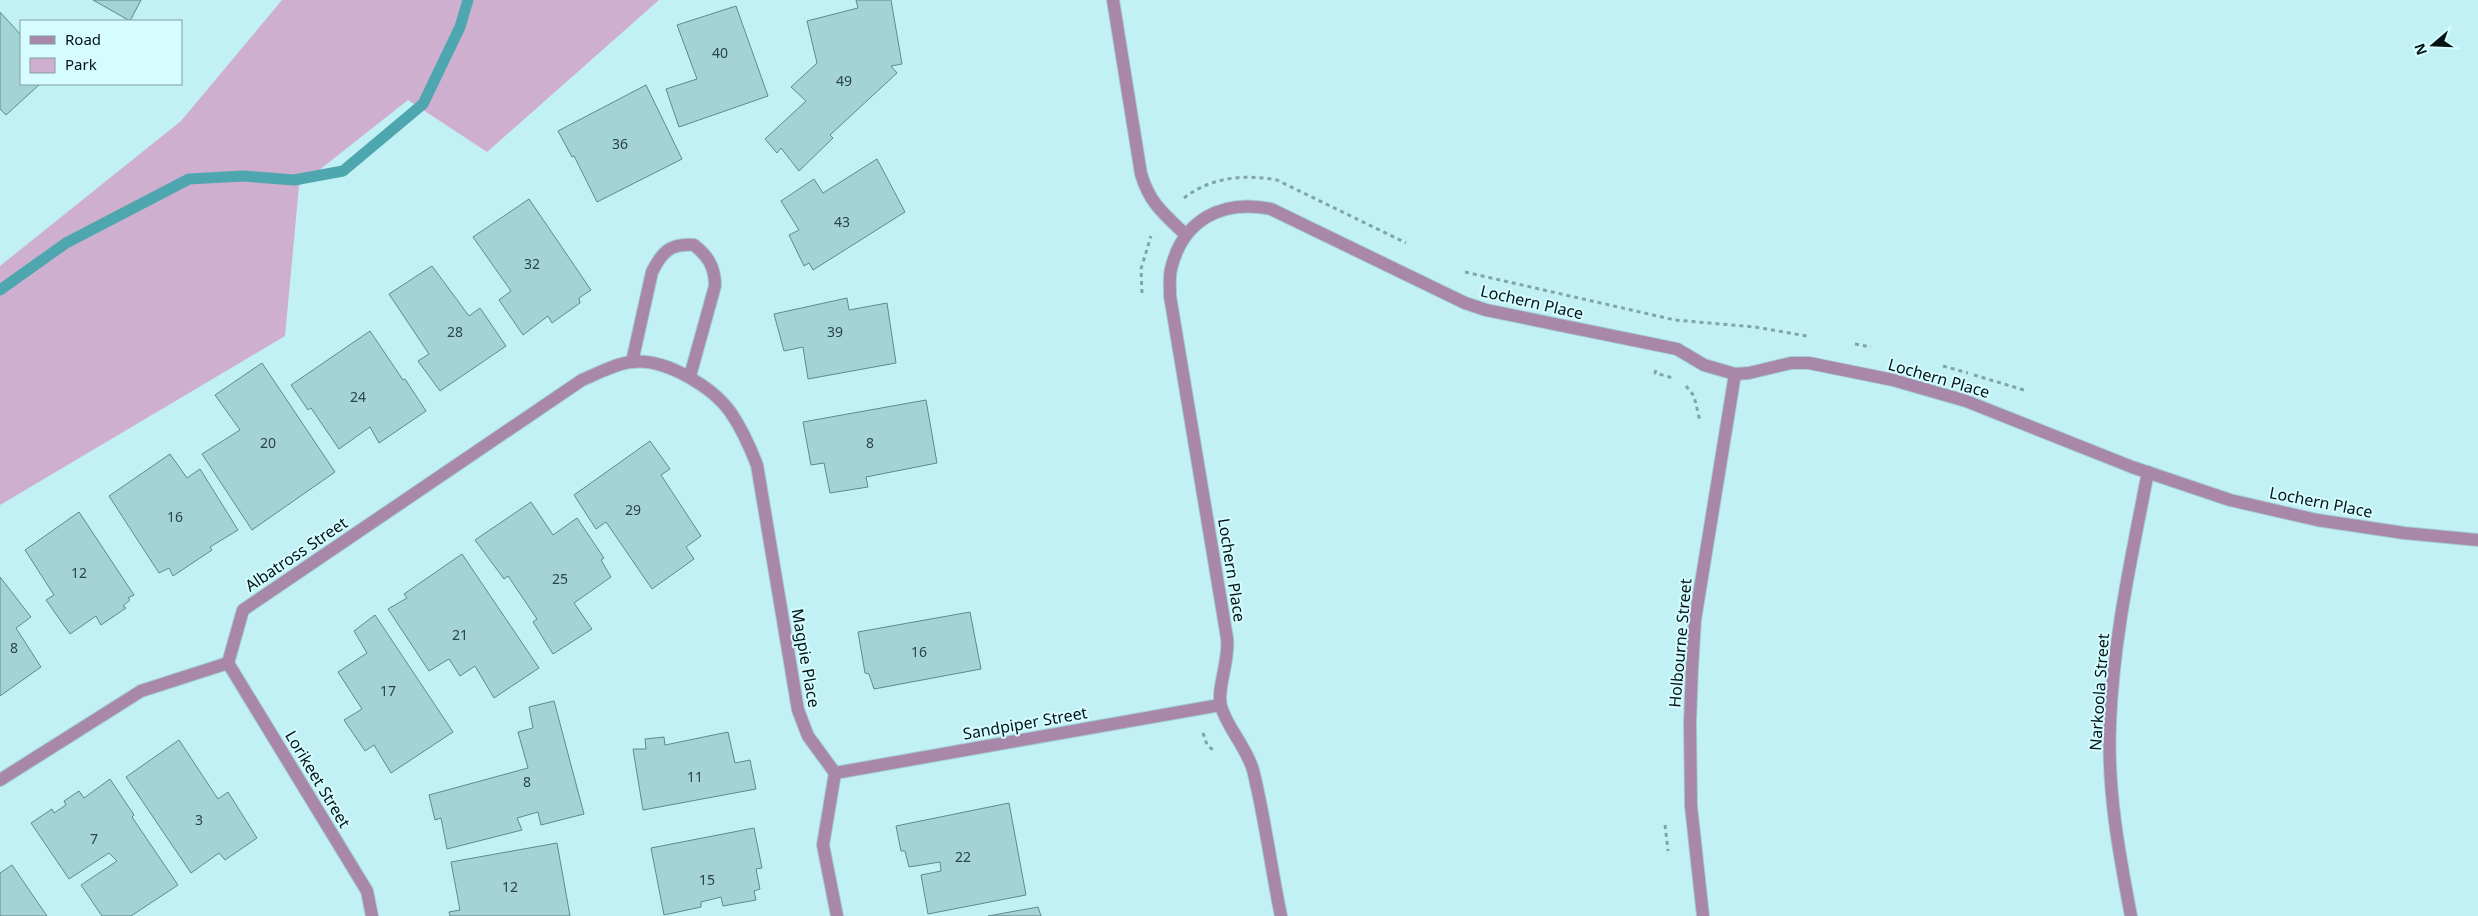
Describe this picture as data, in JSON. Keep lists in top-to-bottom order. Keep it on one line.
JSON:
{"streets":{"street":["Lochern Place","Albatross Street","Holbourne Street","Magpie Place","Narkoola Street","Sandpiper Street","Lorikeet Street"]},"crossings":[["Lochern Place","Holbourne Street"],["Lochern Place","Narkoola Street"],["Lochern Place","Sandpiper Street"],["Albatross Street","Magpie Place"],["Albatross Street","Lorikeet Street"],["Magpie Place","Sandpiper Street"]],"house_numbers":["40","49","36","43","32","28","39","24","20","8","29","16","12","25","21","8","16","17","11","8","3","7","22","15","12"],"legend":["Road","Park"],"north":"left"}
